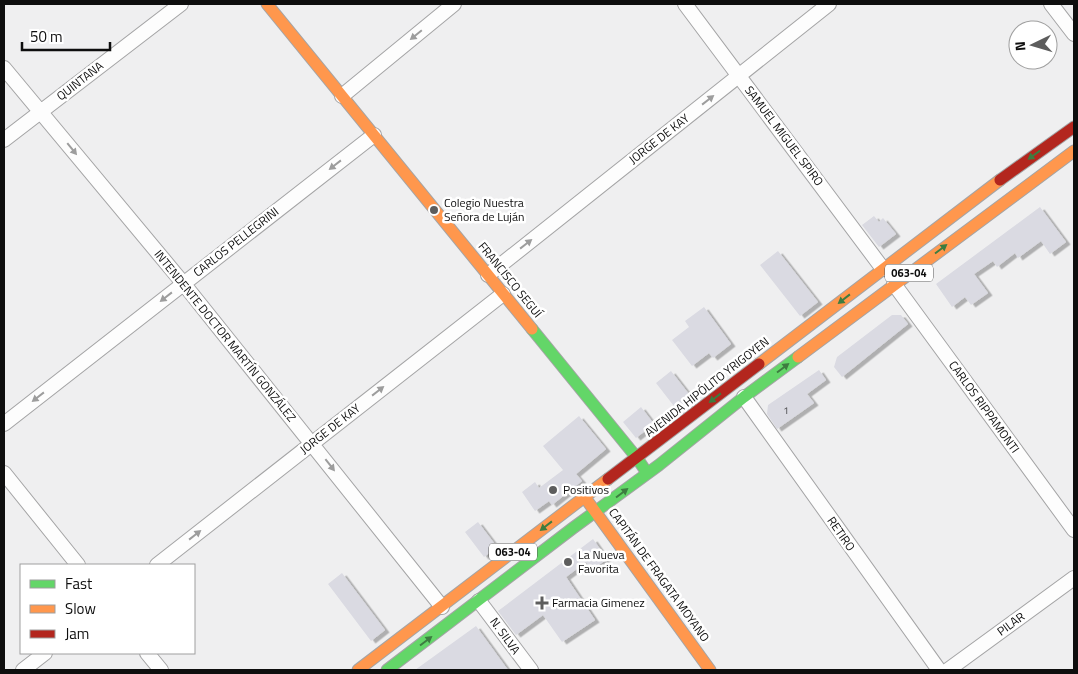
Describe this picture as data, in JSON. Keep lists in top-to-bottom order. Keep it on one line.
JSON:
{"streets":{"main road":["063-04","FRANCISCO SEGUÍ","AVENIDA HIPÓLITO YRIGOYEN","CAPITÁN DE FRAGATA MOYANO"],"street":["QUINTANA","SAMUEL MIGUEL SPIRO","JORGE DE KAY","CARLOS PELLEGRINI","INTENDENTE DOCTOR MARTÍN GONZÁLEZ","CARLOS RIPPAMONTI","RETIRO","PILAR","N. SILVA"]},"crossings":[["QUINTANA","INTENDENTE DOCTOR MARTÍN GONZÁLEZ"],["SAMUEL MIGUEL SPIRO","JORGE DE KAY"],["SAMUEL MIGUEL SPIRO","AVENIDA HIPÓLITO YRIGOYEN"],["JORGE DE KAY","FRANCISCO SEGUÍ"],["JORGE DE KAY","INTENDENTE DOCTOR MARTÍN GONZÁLEZ"],["CARLOS PELLEGRINI","FRANCISCO SEGUÍ"],["CARLOS PELLEGRINI","INTENDENTE DOCTOR MARTÍN GONZÁLEZ"],["063-04","CARLOS RIPPAMONTI"],["063-04","RETIRO"],["063-04","CAPITÁN DE FRAGATA MOYANO"],["063-04","N. SILVA"],["FRANCISCO SEGUÍ","AVENIDA HIPÓLITO YRIGOYEN"],["INTENDENTE DOCTOR MARTÍN GONZÁLEZ","AVENIDA HIPÓLITO YRIGOYEN"],["AVENIDA HIPÓLITO YRIGOYEN","CAPITÁN DE FRAGATA MOYANO"]],"one_way":["JORGE DE KAY","CARLOS PELLEGRINI","INTENDENTE DOCTOR MARTÍN GONZÁLEZ"],"places":{"other":["Colegio Nuestra Señora de Luján","Positivos","La Nueva Favorita"],"health":["Farmacia Gimenez"]},"house_numbers":["1"],"legend":["Fast","Slow","Jam"],"scale_bar":"50 m","north":"left"}
